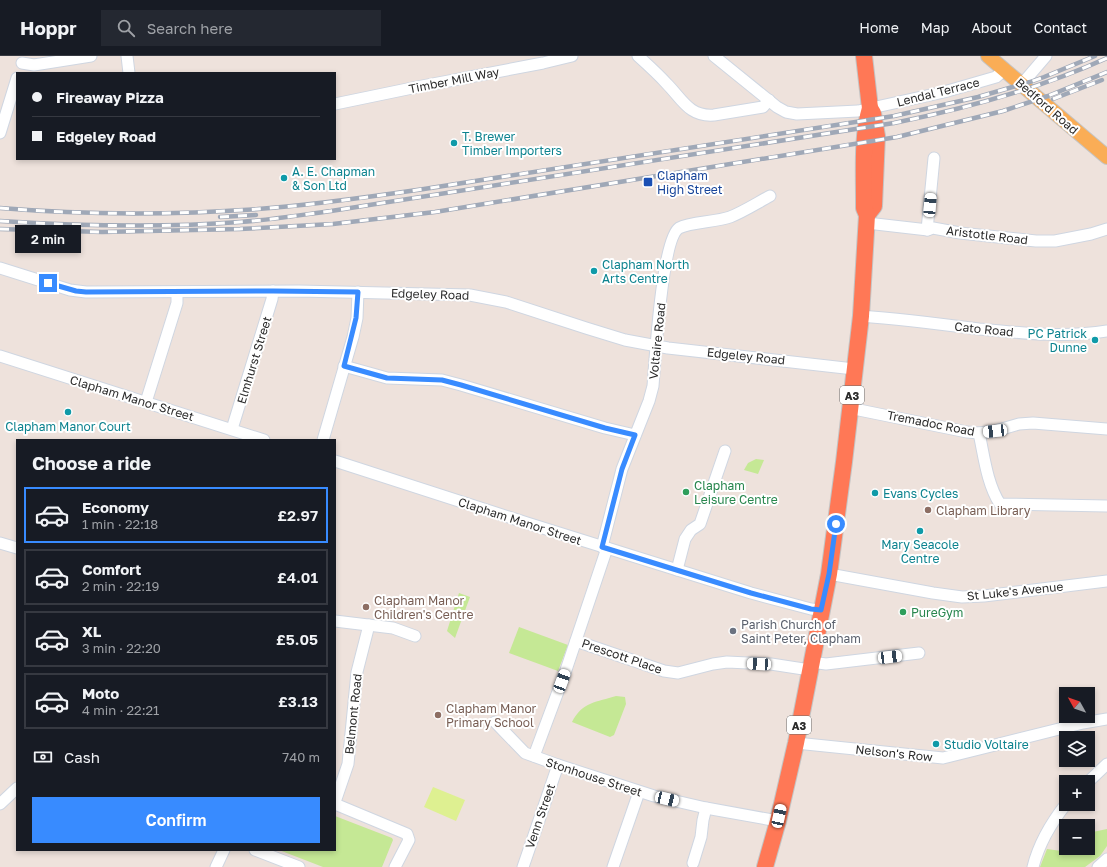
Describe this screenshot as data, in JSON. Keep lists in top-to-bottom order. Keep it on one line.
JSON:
{"streets":{"highway":["A3"],"main road":["Bedford Road"],"street":["Timber Mill Way","Lendal Terrace","Aristotle Road","Edgeley Road","Cato Road","Voltaire Road","Elmhurst Street","Clapham Manor Street","Tremadoc Road","St Luke's Avenue","Prescott Place","Belmont Road","Nelson's Row","Stonhouse Street","Venn Street"]},"crossings":[["Lendal Terrace","Bedford Road"],["Lendal Terrace","A3"],["Aristotle Road","A3"],["Edgeley Road","Voltaire Road"],["Edgeley Road","Elmhurst Street"],["Edgeley Road","A3"],["Cato Road","A3"],["Voltaire Road","Clapham Manor Street"],["Voltaire Road","Prescott Place"],["Voltaire Road","Stonhouse Street"],["Elmhurst Street","Clapham Manor Street"],["A3","Clapham Manor Street"],["A3","Tremadoc Road"],["A3","St Luke's Avenue"],["A3","Prescott Place"],["A3","Nelson's Row"],["A3","Stonhouse Street"],["Stonhouse Street","Venn Street"]],"places":{"other":["T. Brewer Timber Importers","A. E. Chapman & Son Ltd","Clapham North Arts Centre","PC Patrick Dunne","Clapham Manor Court","Clapham Leisure Centre","Evans Cycles","Clapham Library","Mary Seacole Centre","Clapham Manor Children's Centre","PureGym","Parish Church of Saint Peter, Clapham","Clapham Manor Primary School","Studio Voltaire"],"transit":["Clapham High Street"]},"north":"top left","page":{"header":"Hoppr","search":"Search here","nav":["Home","Map","About","Contact"],"banner":["Fireaway Pizza","Edgeley Road"],"bubble":"2 min","heading":"Choose a ride","list":[{"name":"Economy","note":"1 min · 22:18","value":"£2.97"},{"name":"Comfort","note":"2 min · 22:19","value":"£4.01"},{"name":"XL","note":"3 min · 22:20","value":"£5.05"},{"name":"Moto","note":"4 min · 22:21","value":"£3.13"}],"map_buttons":["+","−"],"pay":["Cash","740 m"],"buttons":"Confirm"}}
